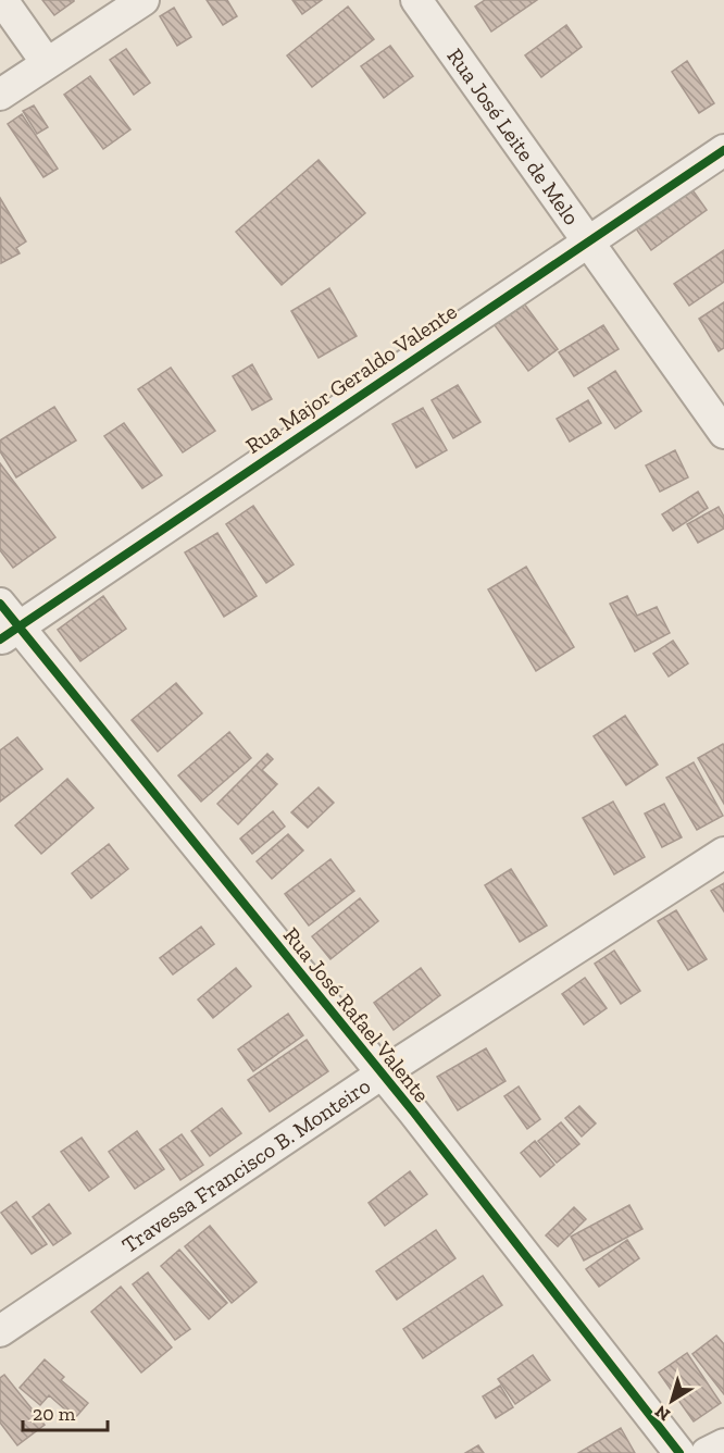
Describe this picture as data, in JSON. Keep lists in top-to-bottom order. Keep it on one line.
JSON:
{"streets":{"street":["Rua José Leite de Melo","Rua Major Geraldo Valente","Rua José Rafael Valente","Travessa Francisco B. Monteiro"]},"crossings":[["Rua José Leite de Melo","Rua Major Geraldo Valente"],["Rua Major Geraldo Valente","Rua José Rafael Valente"],["Rua José Rafael Valente","Travessa Francisco B. Monteiro"]],"scale_bar":"20 m","north":"bottom left"}
